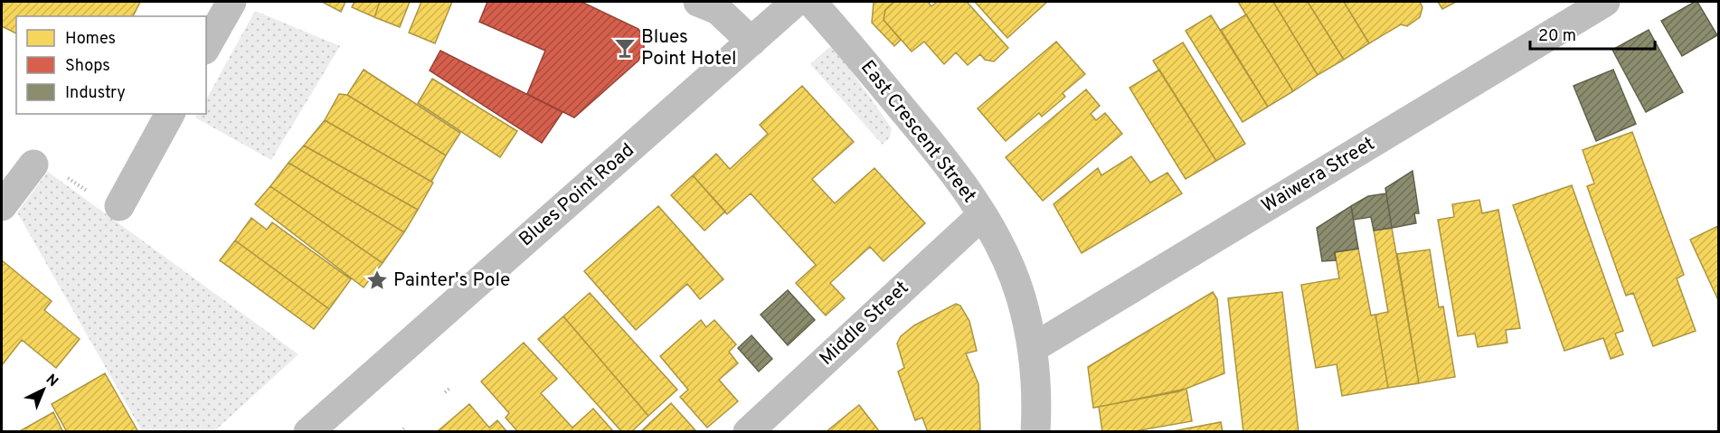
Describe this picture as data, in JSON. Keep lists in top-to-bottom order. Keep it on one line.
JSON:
{"streets":{"street":["East Crescent Street","Waiwera Street","Blues Point Road","Middle Street"]},"crossings":[["East Crescent Street","Waiwera Street"],["East Crescent Street","Middle Street"]],"places":{"bar":["Blues Point Hotel"],"place":["Painter's Pole"]},"legend":["Homes","Shops","Industry"],"scale_bar":"20 m","north":"top right"}
